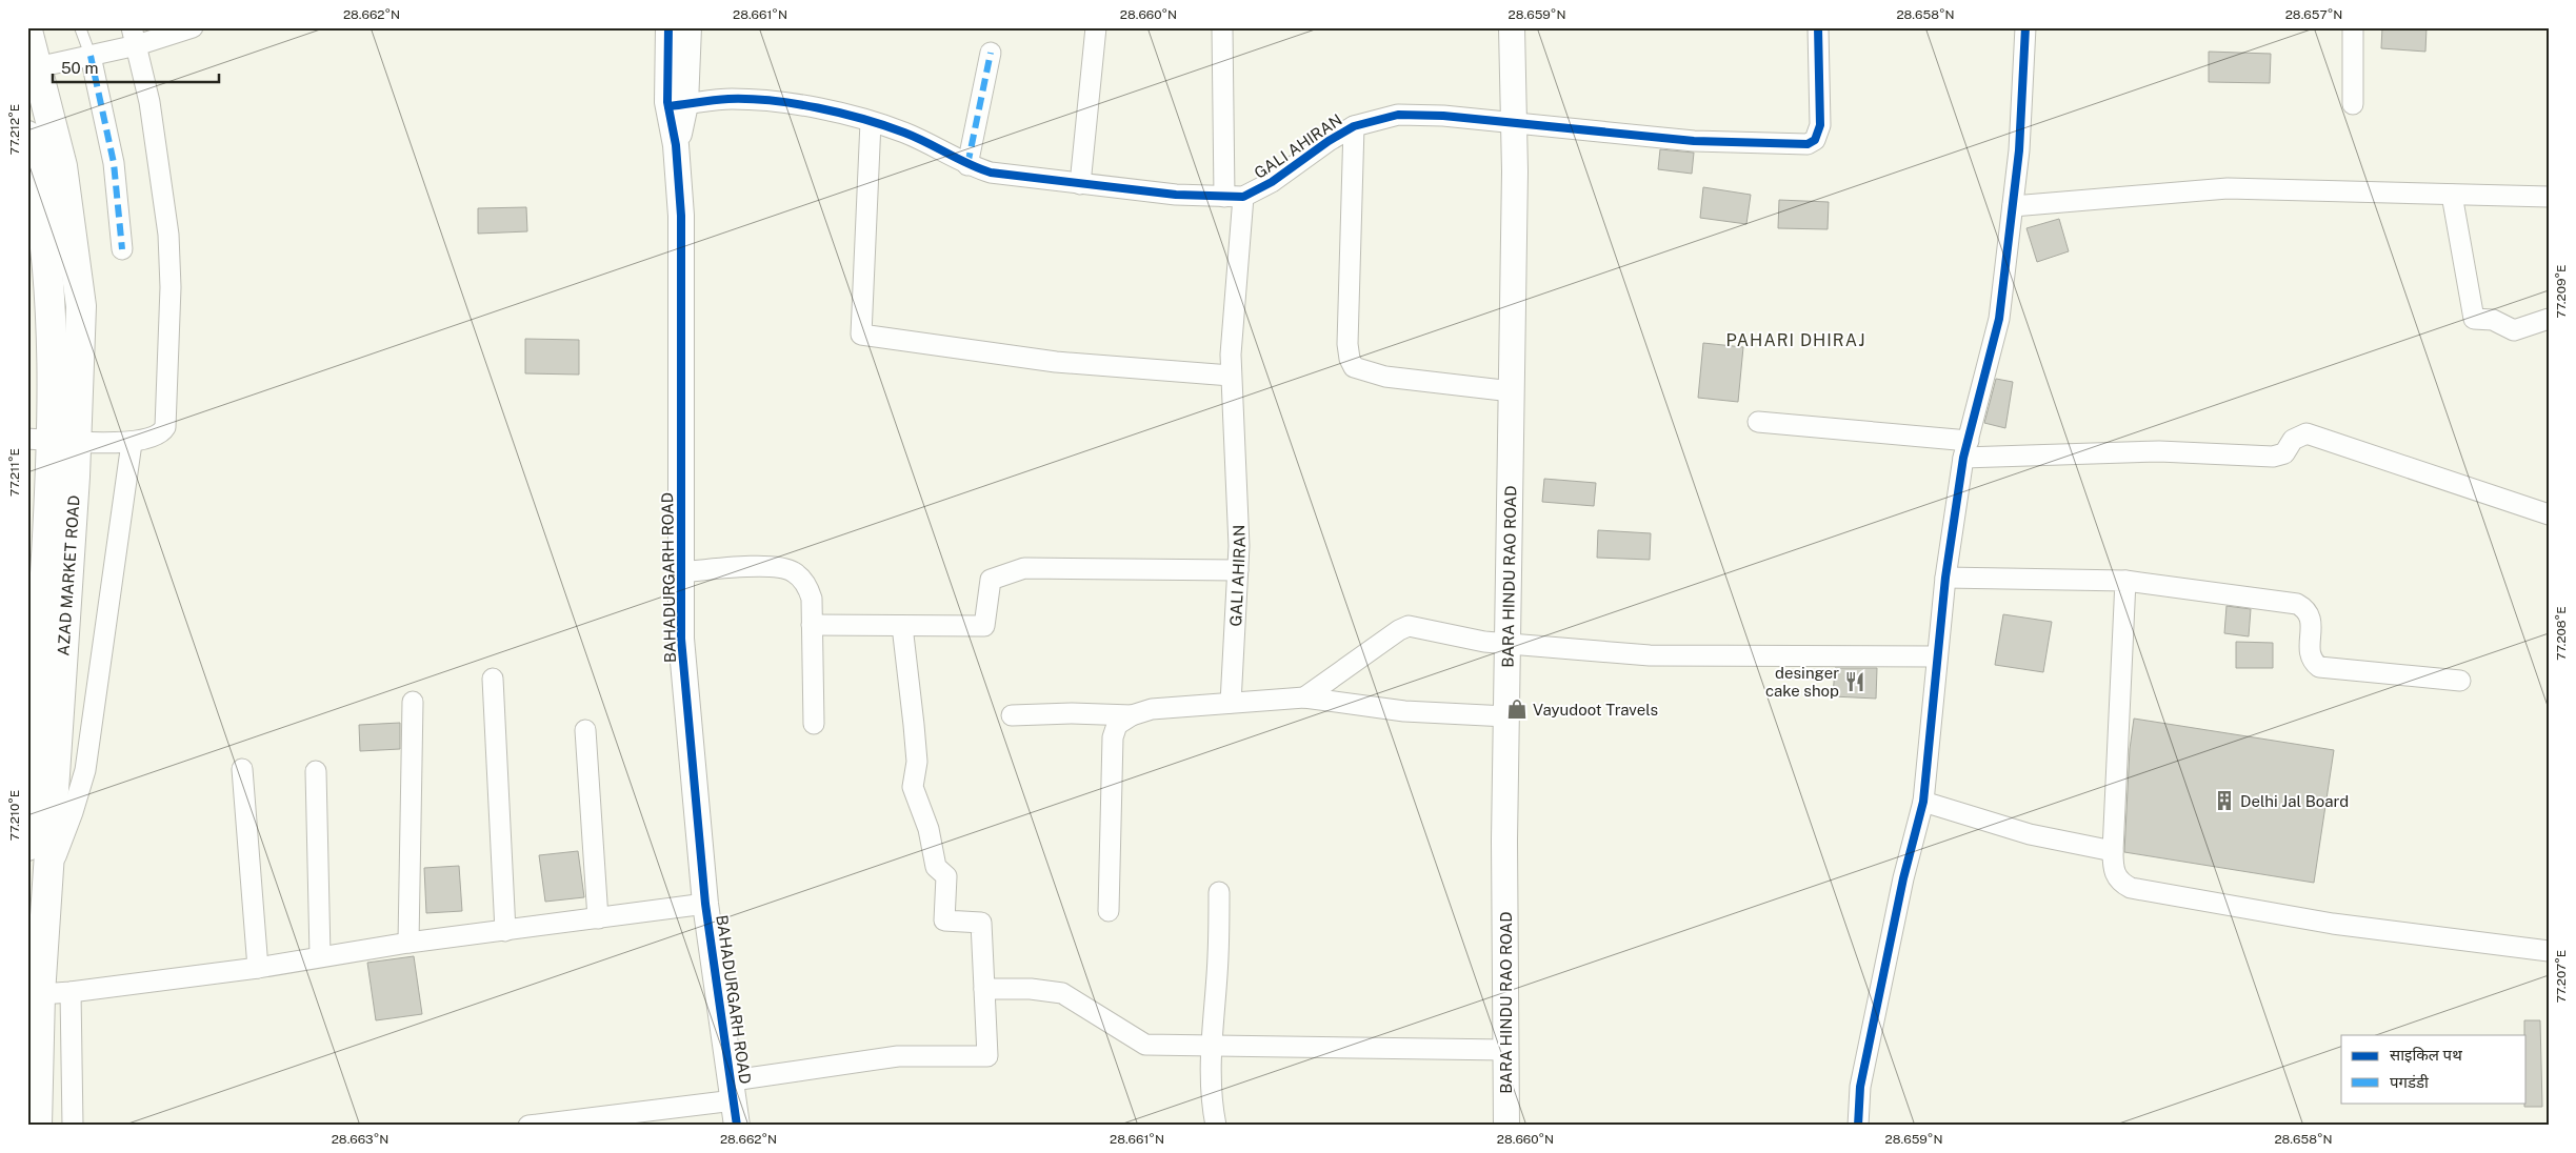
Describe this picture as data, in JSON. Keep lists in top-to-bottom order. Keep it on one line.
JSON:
{"streets":{"main road":["AZAD MARKET ROAD"],"street":["GALI AHIRAN","BARA HINDU RAO ROAD","BAHADURGARH ROAD"]},"crossings":[["GALI AHIRAN","BARA HINDU RAO ROAD"]],"districts":["PAHARI DHIRAJ"],"places":{"restaurant":["desinger cake shop"],"shop":["Vayudoot Travels"],"building":["Delhi Jal Board"]},"legend":["साइकिल पथ","पगडंडी"],"scale_bar":"50 m","coordinates":["28.662°N","28.661°N","28.660°N","28.659°N","28.658°N","28.657°N","77.212°E","77.209°E","77.211°E","77.208°E","77.210°E","77.207°E","28.663°N"]}
